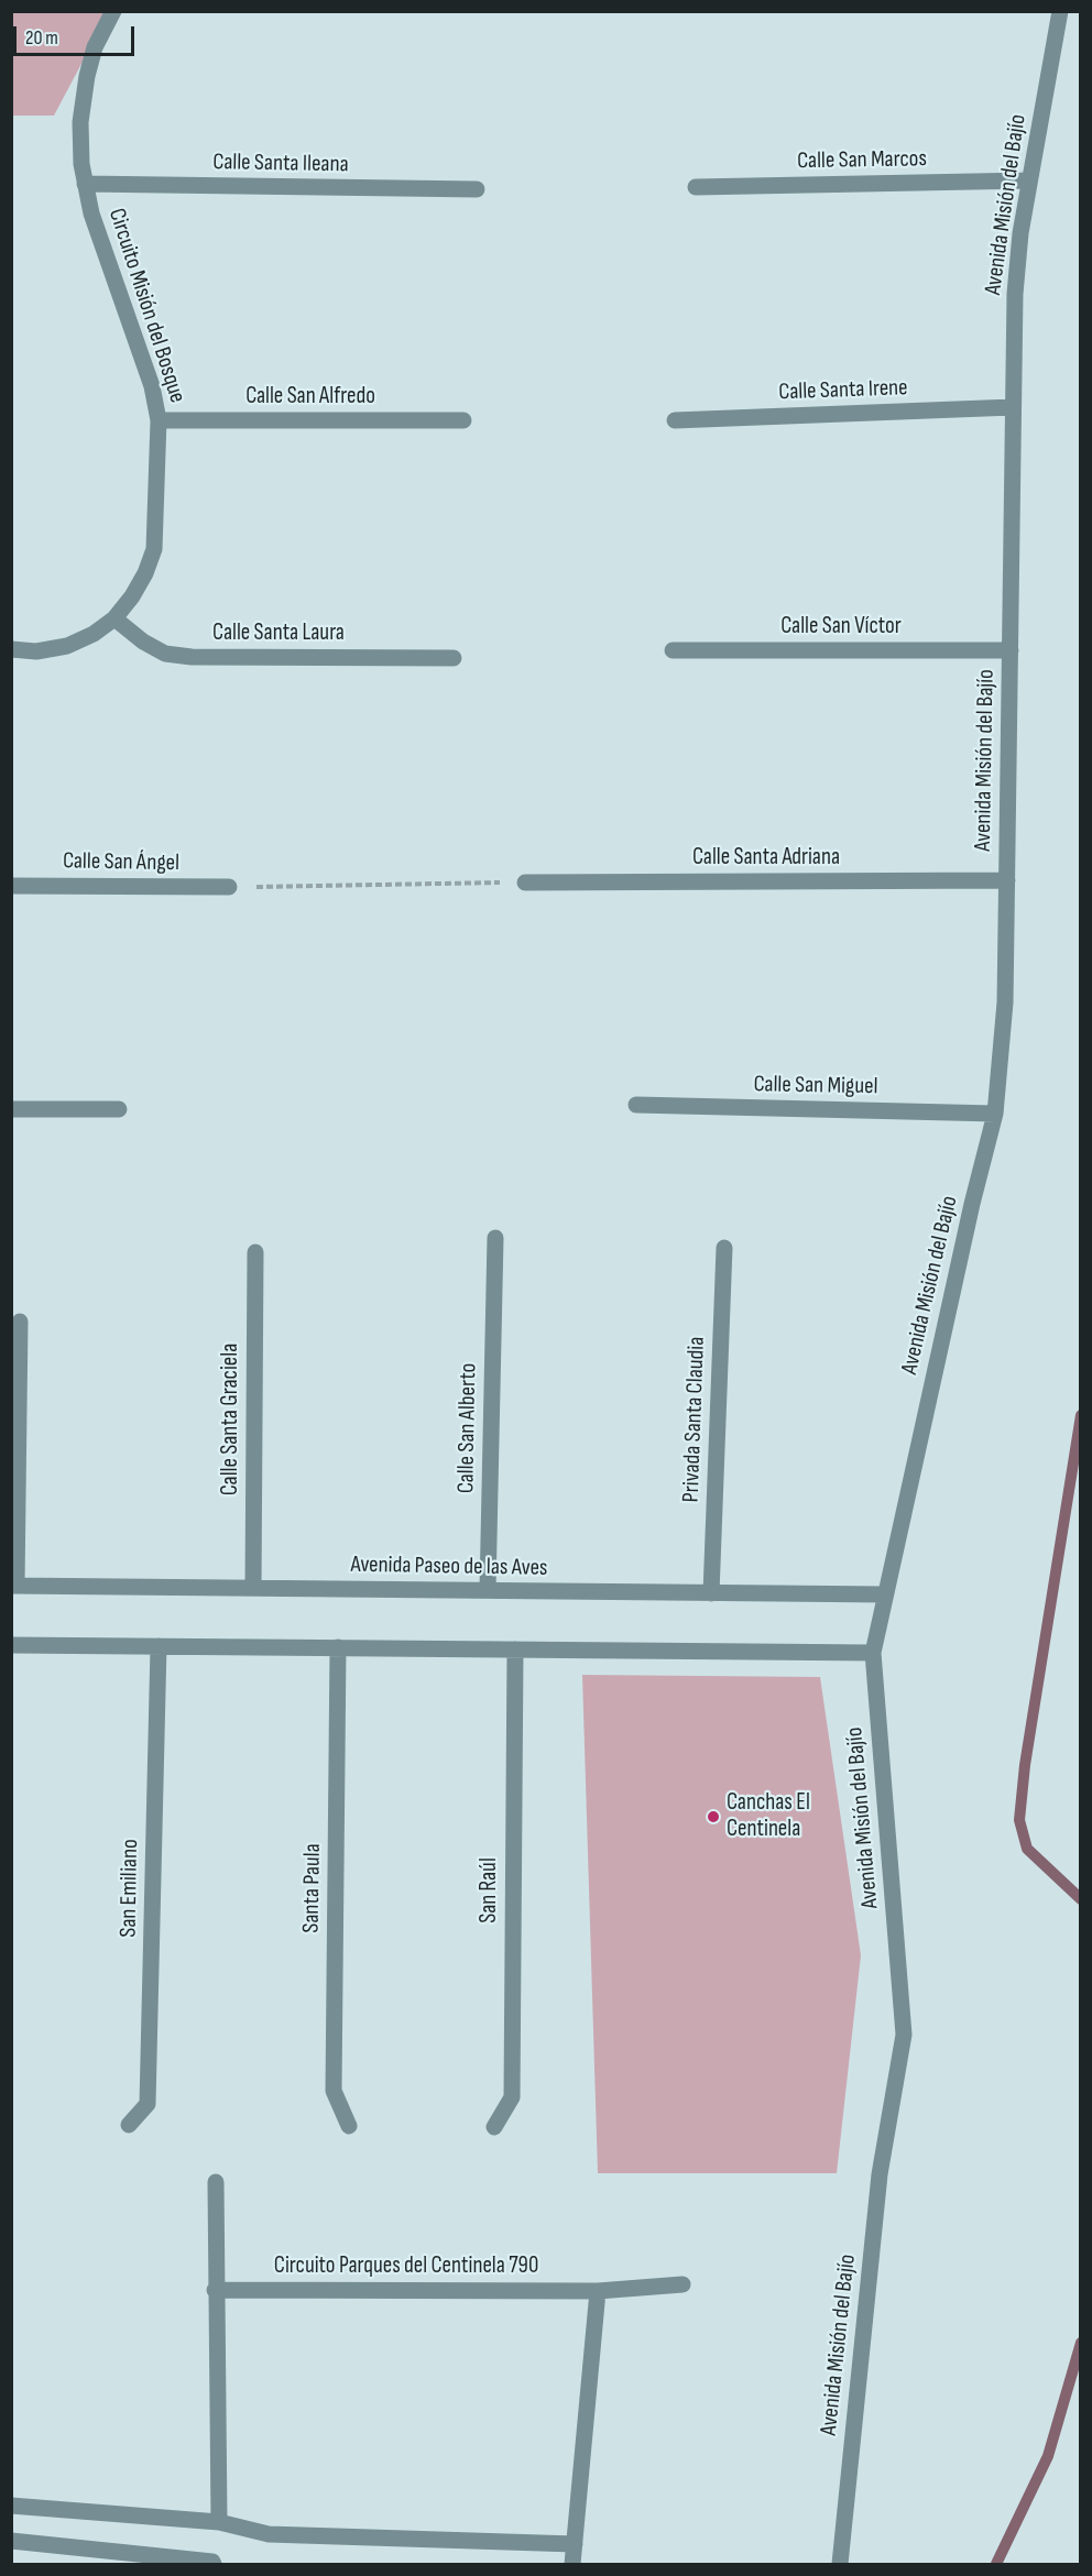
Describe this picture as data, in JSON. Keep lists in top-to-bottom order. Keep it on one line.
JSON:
{"streets":{"street":["Calle San Marcos","Calle Santa Ileana","Avenida Misión del Bajío","Circuito Misión del Bosque","Calle Santa Irene","Calle San Alfredo","Calle San Víctor","Calle Santa Laura","Calle Santa Adriana","Calle San Ángel","Calle San Miguel","Calle Santa Graciela","Privada Santa Claudia","Calle San Alberto","Avenida Paseo de las Aves","San Emiliano","Santa Paula","San Raúl","Circuito Parques del Centinela 790"]},"crossings":[["Calle San Marcos","Avenida Misión del Bajío"],["Calle Santa Ileana","Circuito Misión del Bosque"],["Avenida Misión del Bajío","Calle Santa Irene"],["Avenida Misión del Bajío","Calle San Víctor"],["Avenida Misión del Bajío","Calle Santa Adriana"],["Avenida Misión del Bajío","Calle San Miguel"],["Avenida Misión del Bajío","Avenida Paseo de las Aves"],["Circuito Misión del Bosque","Calle San Alfredo"],["Circuito Misión del Bosque","Calle Santa Laura"],["Calle Santa Graciela","Avenida Paseo de las Aves"],["Privada Santa Claudia","Avenida Paseo de las Aves"],["Calle San Alberto","Avenida Paseo de las Aves"]],"places":["Canchas El Centinela"],"scale_bar":"20 m"}
